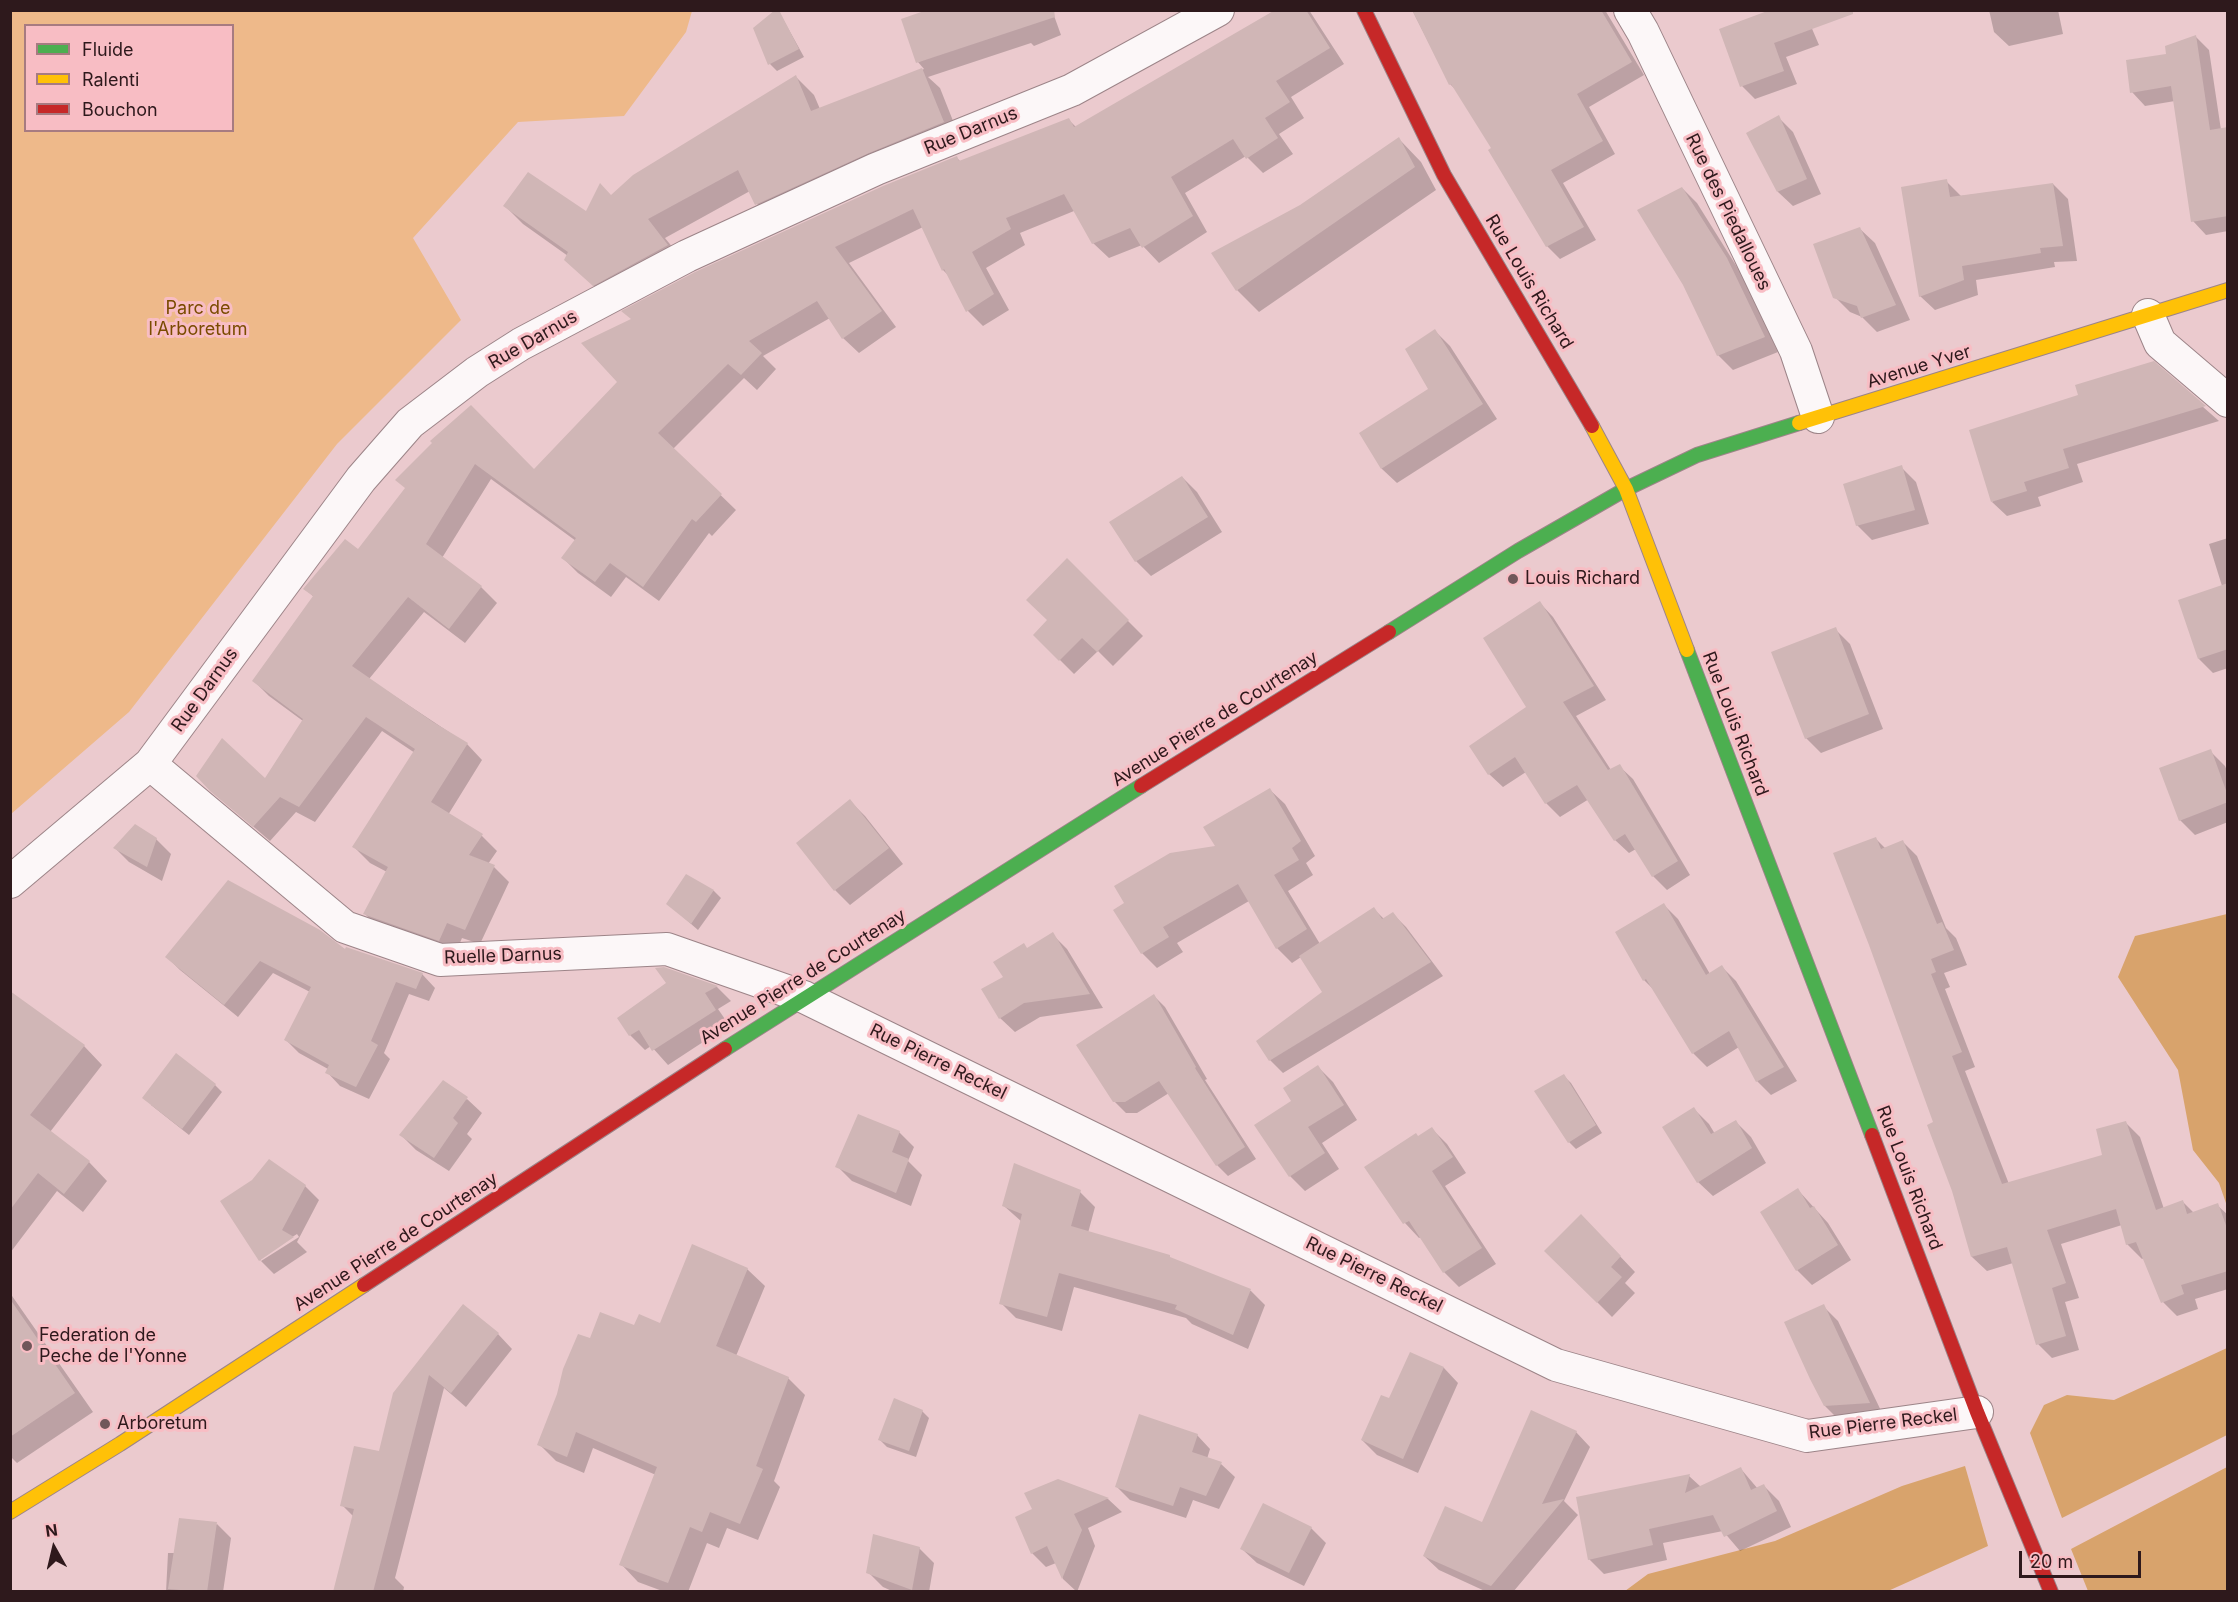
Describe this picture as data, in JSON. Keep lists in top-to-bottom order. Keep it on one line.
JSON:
{"streets":{"main road":["Rue Louis Richard","Avenue Yver","Avenue Pierre de Courtenay"],"street":["Rue Darnus","Rue des Piedalloues","Ruelle Darnus","Rue Pierre Reckel"]},"crossings":[["Rue Darnus","Ruelle Darnus"],["Rue des Piedalloues","Avenue Yver"],["Rue Louis Richard","Avenue Yver"],["Rue Louis Richard","Avenue Pierre de Courtenay"],["Rue Louis Richard","Rue Pierre Reckel"],["Avenue Yver","Avenue Pierre de Courtenay"],["Avenue Pierre de Courtenay","Ruelle Darnus"],["Avenue Pierre de Courtenay","Rue Pierre Reckel"],["Ruelle Darnus","Rue Pierre Reckel"]],"parks":["Parc de l'Arboretum"],"places":["Louis Richard","Federation de Peche de l'Yonne","Arboretum"],"legend":["Fluide","Ralenti","Bouchon"],"scale_bar":"20 m","north":"top"}
